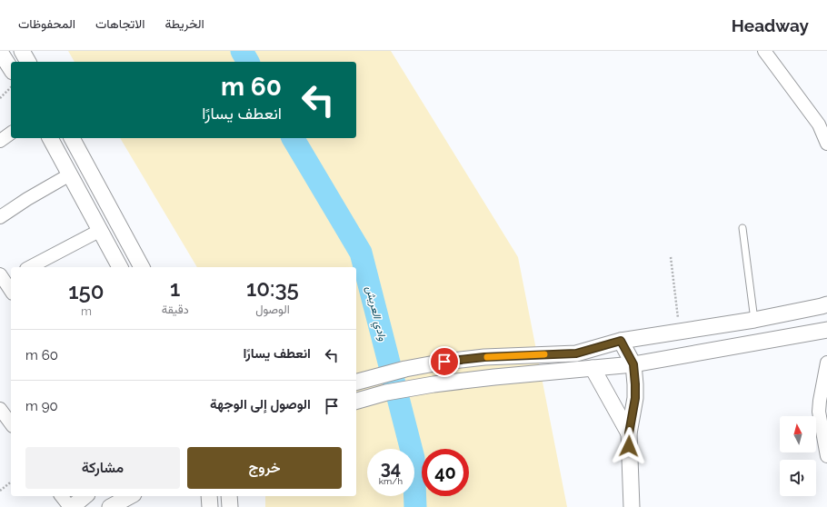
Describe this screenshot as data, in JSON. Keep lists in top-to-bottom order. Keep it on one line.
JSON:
{"water":["وادي العريش"],"north":"top","page":{"header":"Headway","nav":["الخريطة","الاتجاهات","المحفوظات"],"turn":["60 m","انعطف يسارًا"],"eta":["10:35","الوصول","1","دقيقة","150","m"],"list":[{"name":"انعطف يسارًا","value":"60 m"},{"name":"الوصول إلى الوجهة","value":"90 m"}],"buttons":["خروج","مشاركة"],"speed":"34 km/h","limit":"40"}}
